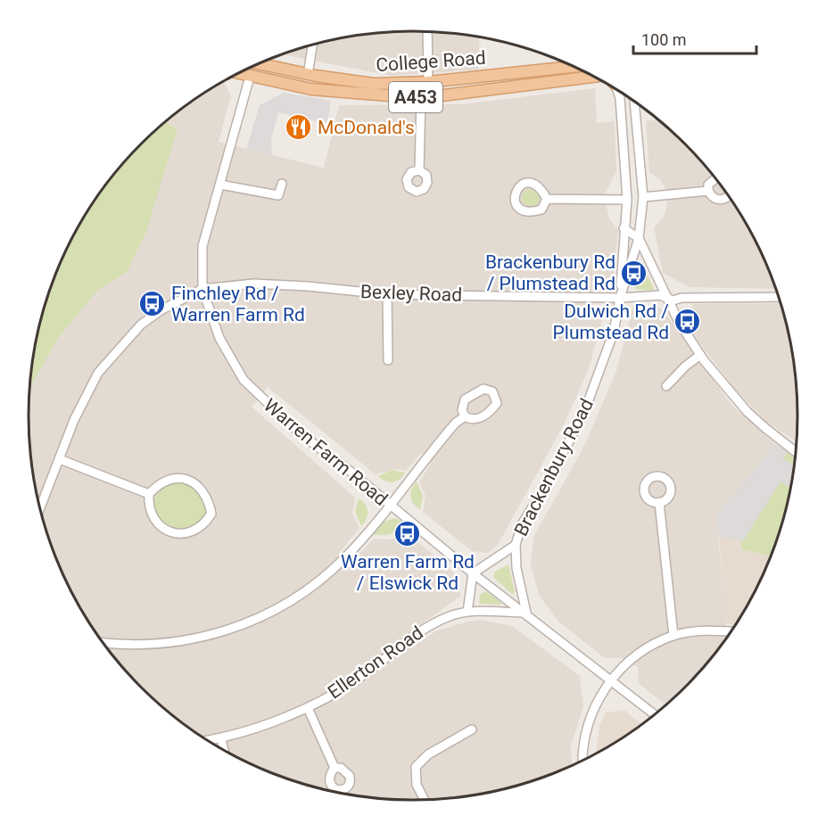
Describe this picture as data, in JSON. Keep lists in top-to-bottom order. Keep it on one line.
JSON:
{"streets":{"main road":["College Road","A453"],"street":["Bexley Road","Warren Farm Road","Brackenbury Road","Ellerton Road"]},"crossings":[["College Road","Warren Farm Road"],["Bexley Road","Warren Farm Road"],["Bexley Road","Brackenbury Road"],["Warren Farm Road","Brackenbury Road"],["Warren Farm Road","Ellerton Road"],["Brackenbury Road","Ellerton Road"]],"places":{"restaurant":["McDonald's"],"bus stop":["Brackenbury Rd / Plumstead Rd","Finchley Rd / Warren Farm Rd","Dulwich Rd / Plumstead Rd","Warren Farm Rd / Elswick Rd"]},"scale_bar":"100 m"}
